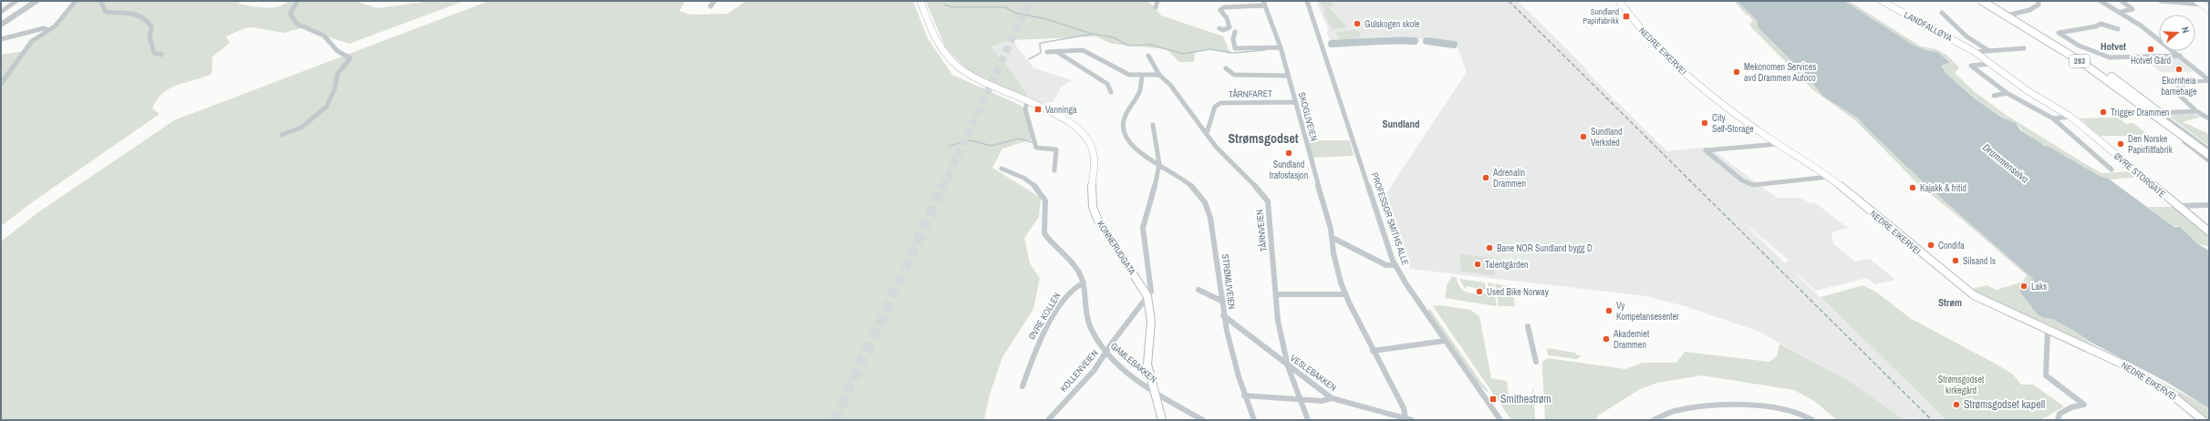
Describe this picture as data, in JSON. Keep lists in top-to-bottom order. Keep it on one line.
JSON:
{"streets":{"main road":["LANDFALLØYA","NEDRE EIKERVEI","283","ØVRE STORGATE","KONNERUDGATA"],"street":["TÅRNFARET","SKOGLIVEIEN","PROFESSOR SMITHS ALLE","TÅRNVEIEN","STRØMLIVEIEN","ØVRE KOLLEN","GAMLEBAKKEN","KOLLENVEIEN","VESLEBAKKEN"]},"crossings":[["LANDFALLØYA","ØVRE STORGATE"],["TÅRNFARET","SKOGLIVEIEN"],["TÅRNFARET","TÅRNVEIEN"],["SKOGLIVEIEN","VESLEBAKKEN"],["TÅRNVEIEN","VESLEBAKKEN"],["KONNERUDGATA","STRØMLIVEIEN"],["KONNERUDGATA","GAMLEBAKKEN"],["KONNERUDGATA","KOLLENVEIEN"],["STRØMLIVEIEN","VESLEBAKKEN"],["ØVRE KOLLEN","GAMLEBAKKEN"],["GAMLEBAKKEN","KOLLENVEIEN"]],"districts":["Hotvet","Sundland","Strømsgodset","Strøm"],"water":["Drammenselva"],"parks":["Strømsgodset kirkegård"],"places":{"transit":["Sundland Papirfabrikk","Vanninga","Smithestrøm"],"other":["Gulskogen skole","Hotvet Gård","Ekornheia barnehage","Mekonomen Services avd Drammen Autoco","Trigger Drammen","City Self-Storage","Sundland Verksted","Den Norske Papirfiltfabrik","Sundland trafostasjon","Adrenalin Drammen","Kajakk & fritid","Condifa","Bane NOR Sundland bygg D","Silsand Is","Talentgården","Laks","Used Bike Norway","Vy Kompetansesenter","Akademiet Drammen","Strømsgodset kapell"]},"north":"right"}
